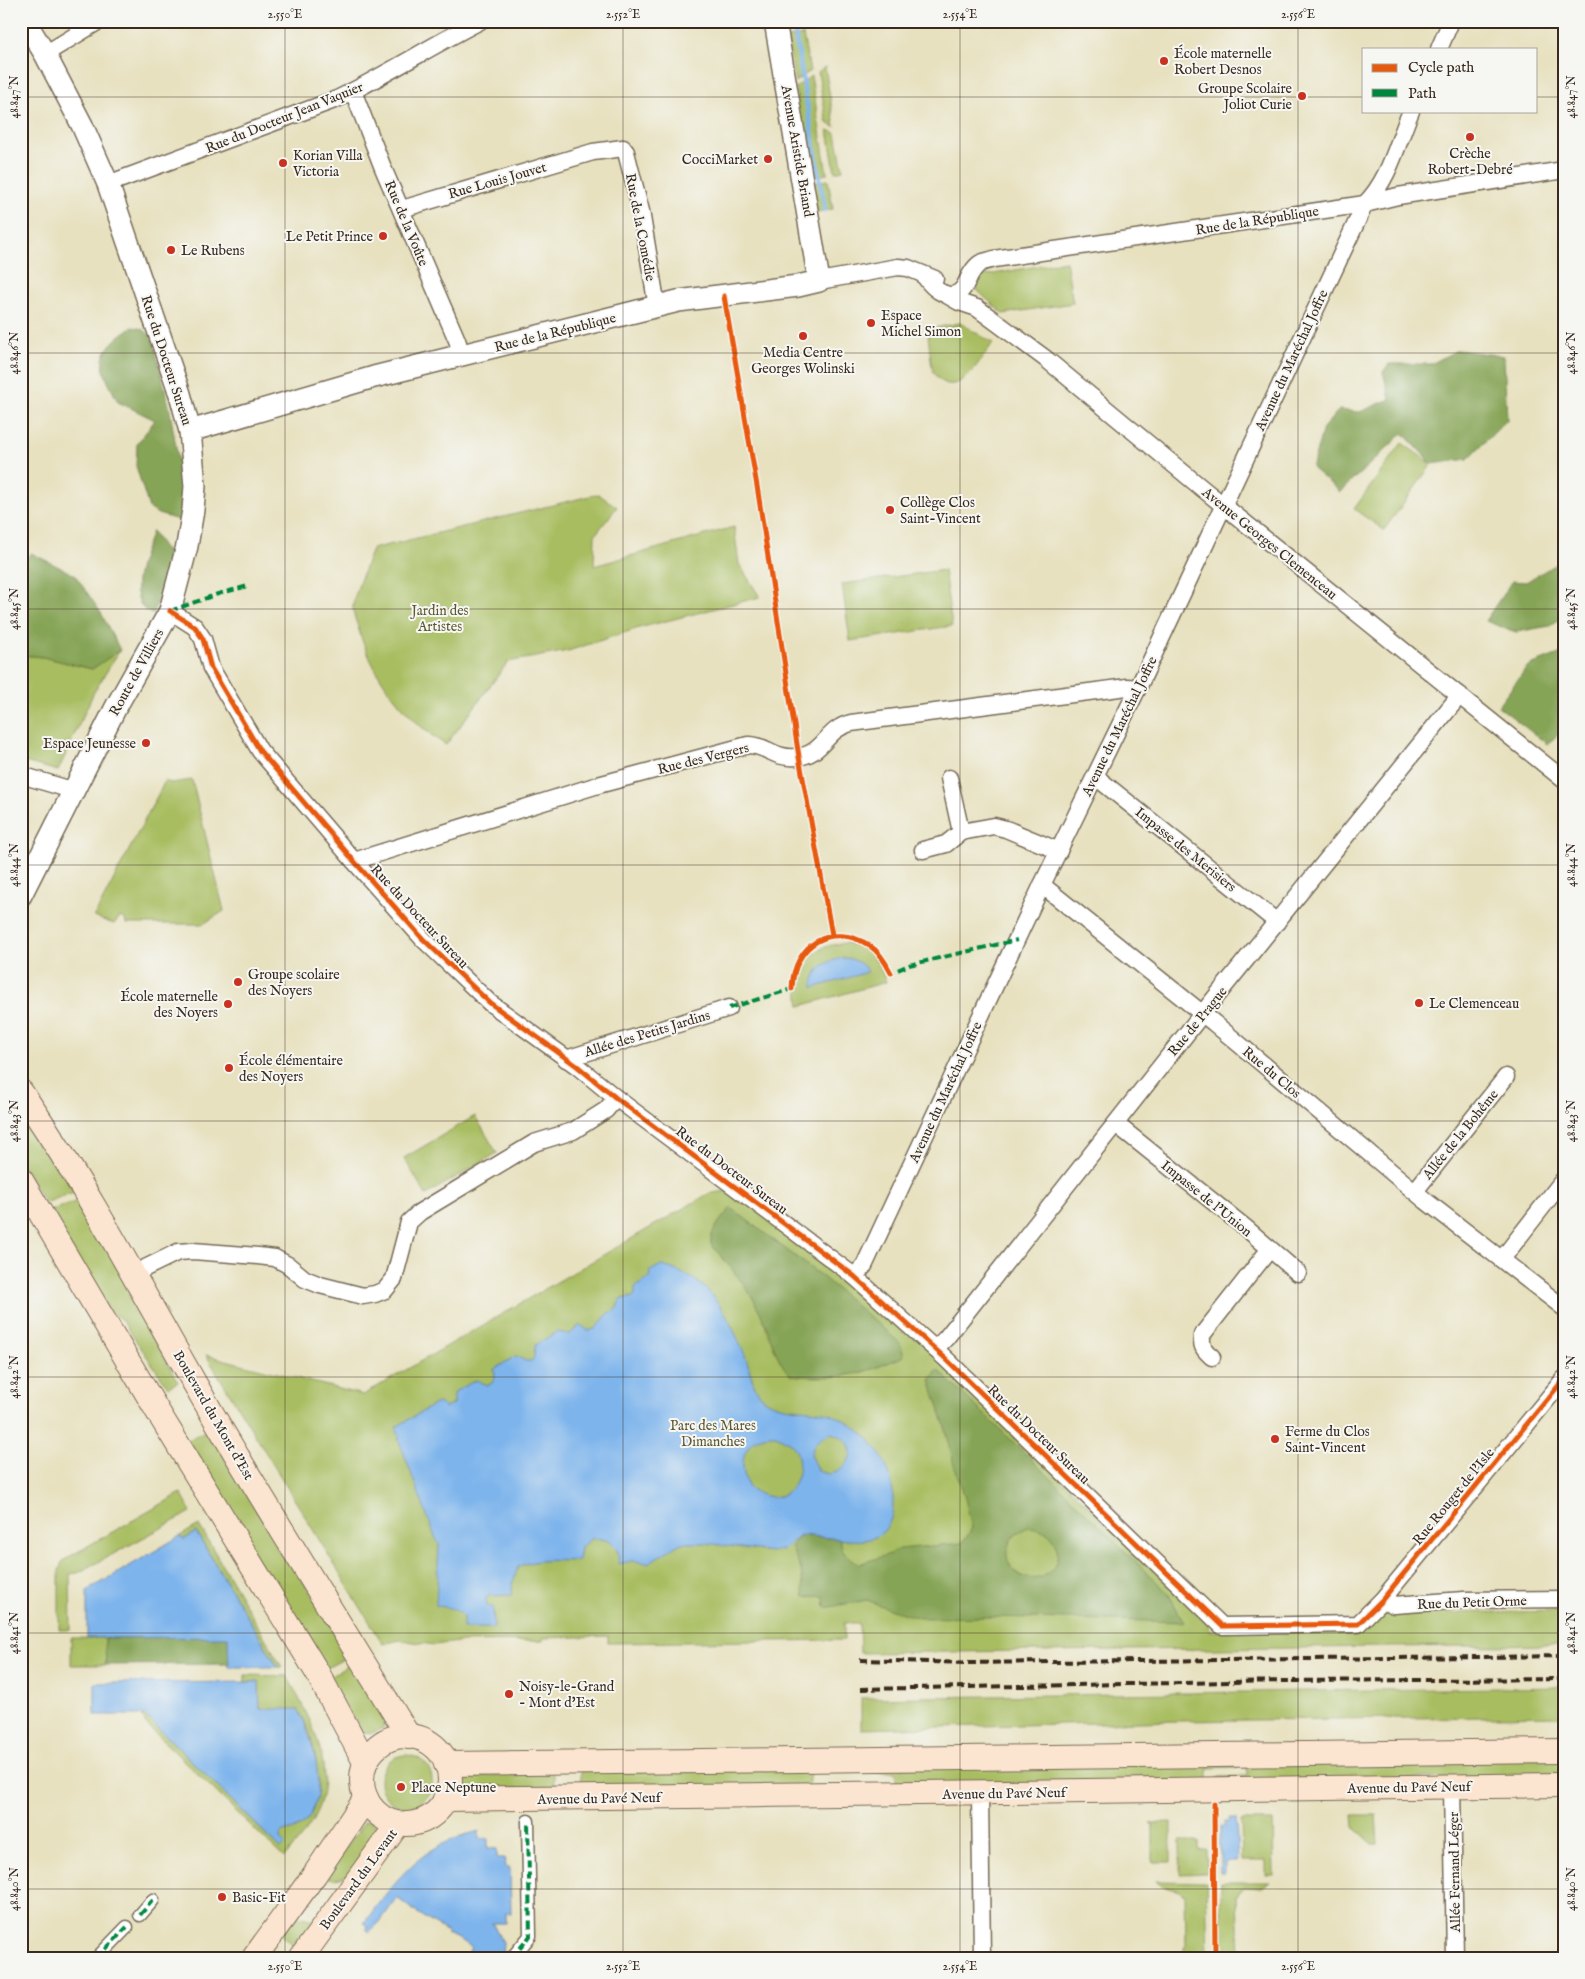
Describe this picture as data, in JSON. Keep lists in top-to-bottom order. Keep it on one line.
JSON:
{"streets":{"main road":["Boulevard du Mont d'Est","Avenue du Pavé Neuf","Boulevard du Levant"],"street":["Rue du Docteur Jean Vaquier","Avenue Aristide Briand","Rue Louis Jouvet","Rue de la République","Rue de la Voûte","Rue de la Comédie","Rue du Docteur Sureau","Avenue du Maréchal Joffre","Avenue Georges Clemenceau","Route de Villiers","Rue des Vergers","Impasse des Merisiers","Rue de Prague","Allée des Petits Jardins","Rue du Clos","Allée de la Bohême","Impasse de l'Union","Rue Rouget de l'Isle","Rue du Petit Orme","Allée Fernand Léger"]},"crossings":[["Rue du Docteur Jean Vaquier","Rue de la Voûte"],["Rue du Docteur Jean Vaquier","Rue du Docteur Sureau"],["Avenue Aristide Briand","Rue de la République"],["Rue Louis Jouvet","Rue de la Voûte"],["Rue Louis Jouvet","Rue de la Comédie"],["Rue de la République","Rue de la Voûte"],["Rue de la République","Rue de la Comédie"],["Rue de la République","Rue du Docteur Sureau"],["Rue de la République","Avenue du Maréchal Joffre"],["Rue de la République","Avenue Georges Clemenceau"],["Rue du Docteur Sureau","Avenue du Maréchal Joffre"],["Rue du Docteur Sureau","Route de Villiers"],["Rue du Docteur Sureau","Rue des Vergers"],["Rue du Docteur Sureau","Rue de Prague"],["Rue du Docteur Sureau","Allée des Petits Jardins"],["Rue du Docteur Sureau","Rue Rouget de l'Isle"],["Avenue du Maréchal Joffre","Avenue Georges Clemenceau"],["Avenue du Maréchal Joffre","Rue des Vergers"],["Avenue du Maréchal Joffre","Impasse des Merisiers"],["Avenue du Maréchal Joffre","Rue du Clos"],["Avenue Georges Clemenceau","Rue de Prague"],["Impasse des Merisiers","Rue de Prague"],["Rue de Prague","Rue du Clos"],["Rue de Prague","Impasse de l'Union"],["Rue du Clos","Allée de la Bohême"],["Boulevard du Mont d'Est","Avenue du Pavé Neuf"],["Boulevard du Mont d'Est","Boulevard du Levant"],["Rue Rouget de l'Isle","Rue du Petit Orme"],["Avenue du Pavé Neuf","Allée Fernand Léger"],["Avenue du Pavé Neuf","Boulevard du Levant"]],"parks":["Jardin des Artistes","Parc des Mares Dimanches"],"places":["École maternelle Robert Desnos","Groupe Scolaire Joliot Curie","Crèche Robert-Debré","CocciMarket","Korian Villa Victoria","Le Petit Prince","Le Rubens","Espace Michel Simon","Media Centre Georges Wolinski","Collège Clos Saint-Vincent","Espace Jeunesse","Groupe scolaire des Noyers","Le Clemenceau","École maternelle des Noyers","École élémentaire des Noyers","Ferme du Clos Saint-Vincent","Noisy-le-Grand - Mont d'Est","Place Neptune","Basic-Fit"],"legend":["Cycle path","Path"],"coordinates":["2.550°E","2.552°E","2.554°E","2.556°E","48.847°N","48.846°N","48.845°N","48.844°N","48.843°N","48.842°N","48.841°N","48.840°N"]}
